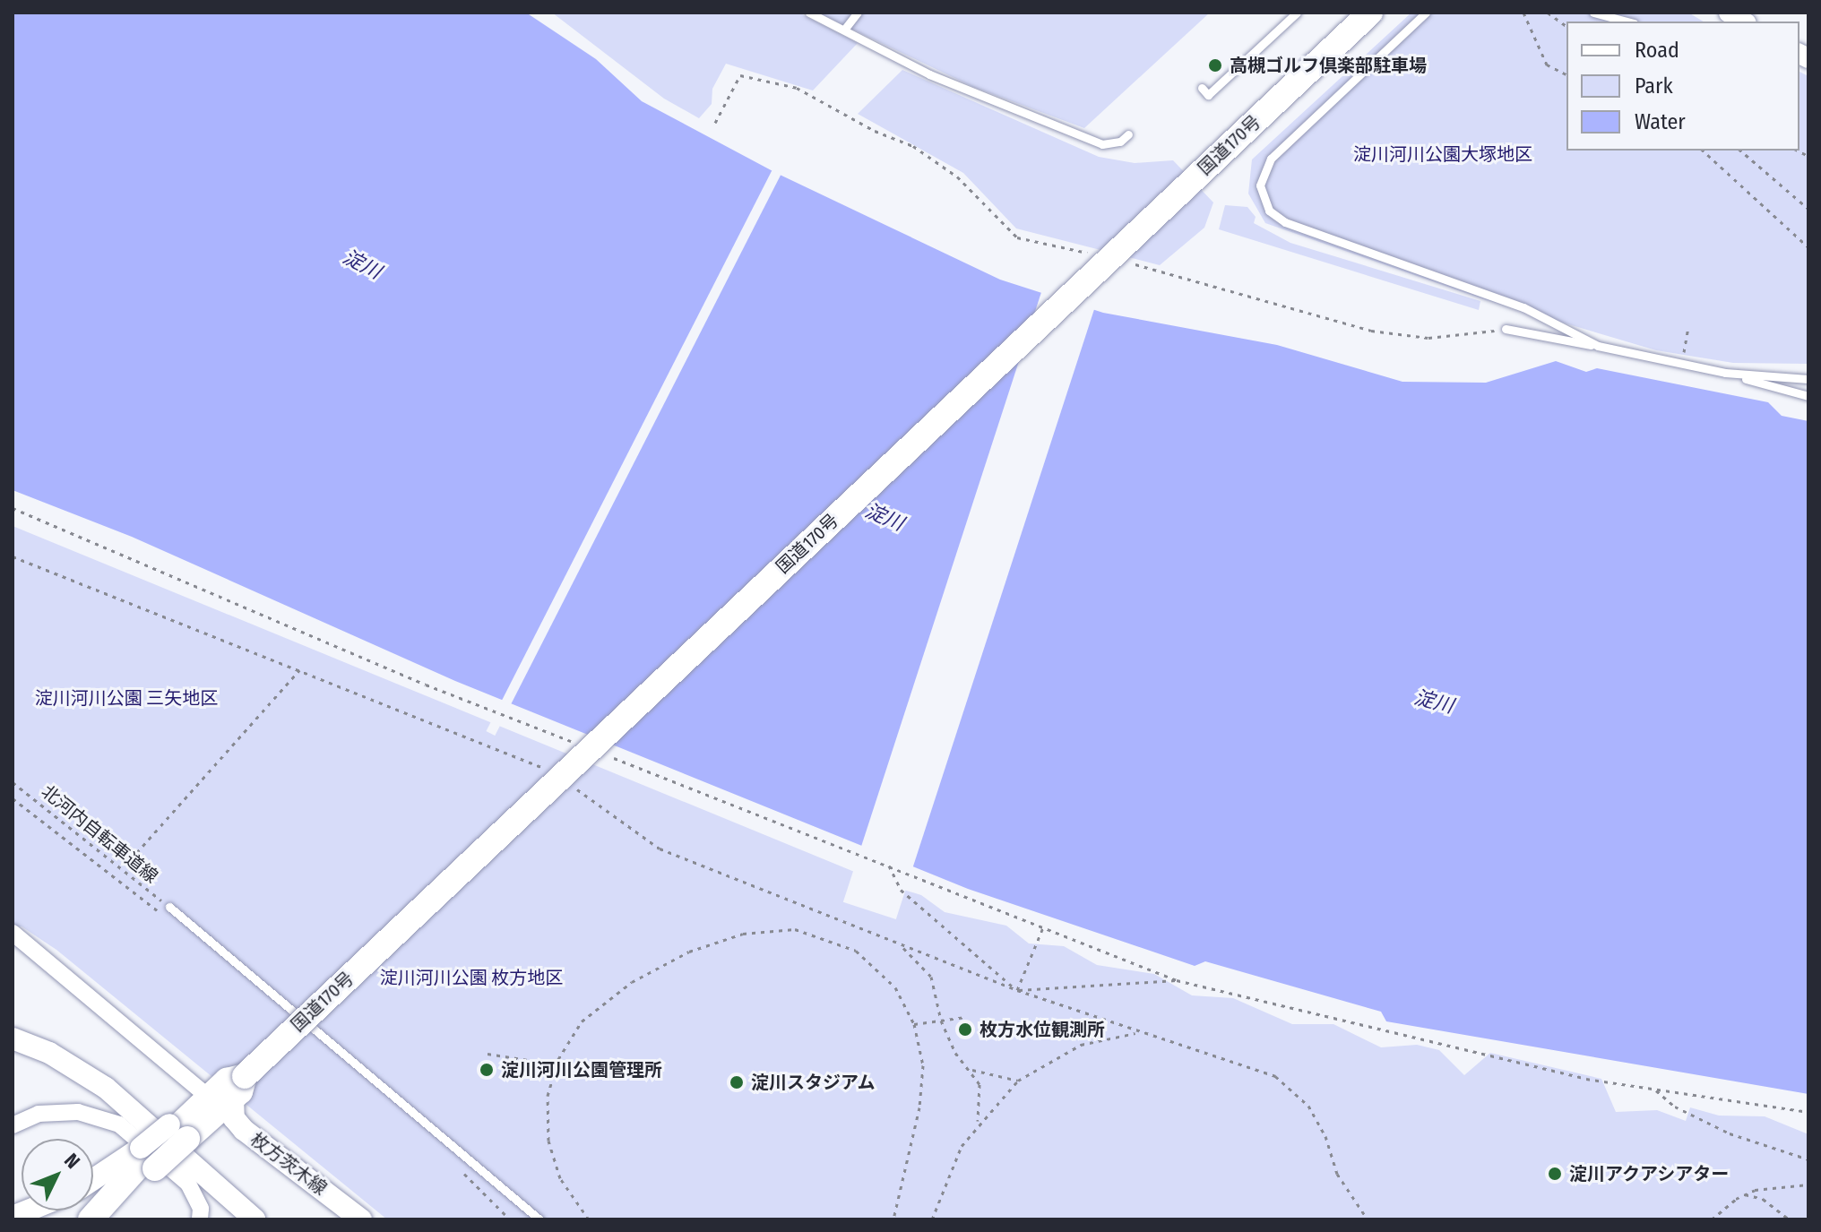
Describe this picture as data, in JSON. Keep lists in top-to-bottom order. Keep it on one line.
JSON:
{"streets":{"highway":["国道170号"],"main road":["枚方茨木線"],"path":["北河内自転車道線"]},"crossings":[["国道170号","枚方茨木線"]],"water":["淀川"],"parks":["淀川河川公園大塚地区","淀川河川公園 三矢地区","淀川河川公園 枚方地区"],"places":["高槻ゴルフ倶楽部駐車場","枚方水位観測所","淀川河川公園管理所","淀川スタジアム","淀川アクアシアター"],"legend":["Road","Park","Water"],"north":"top right"}
